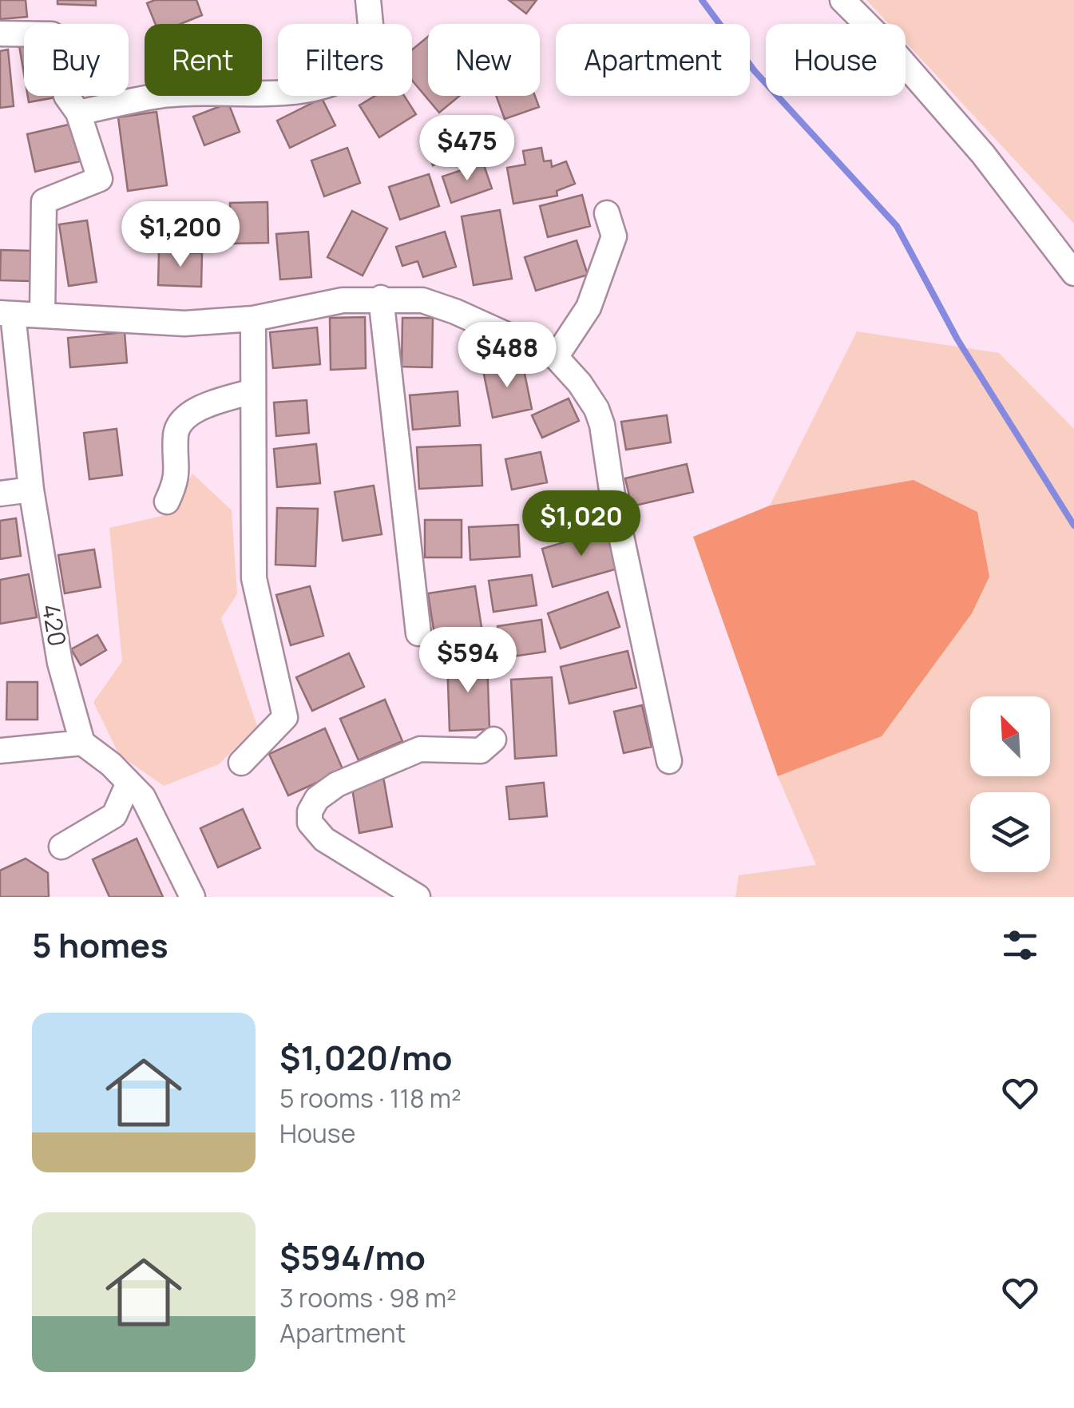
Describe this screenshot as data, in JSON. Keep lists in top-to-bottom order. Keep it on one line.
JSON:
{"streets":{"street":["420"]},"north":"top left","page":{"chip":["Buy","Rent","Filters","New","Apartment","House"],"price":["$475","$1,200","$488","$1,020","$594"],"heading":"5 homes","list":[{"name":"$1,020/mo","note":"5 rooms · 118 m² · House"},{"name":"$594/mo","note":"3 rooms · 98 m² · Apartment"}]}}
